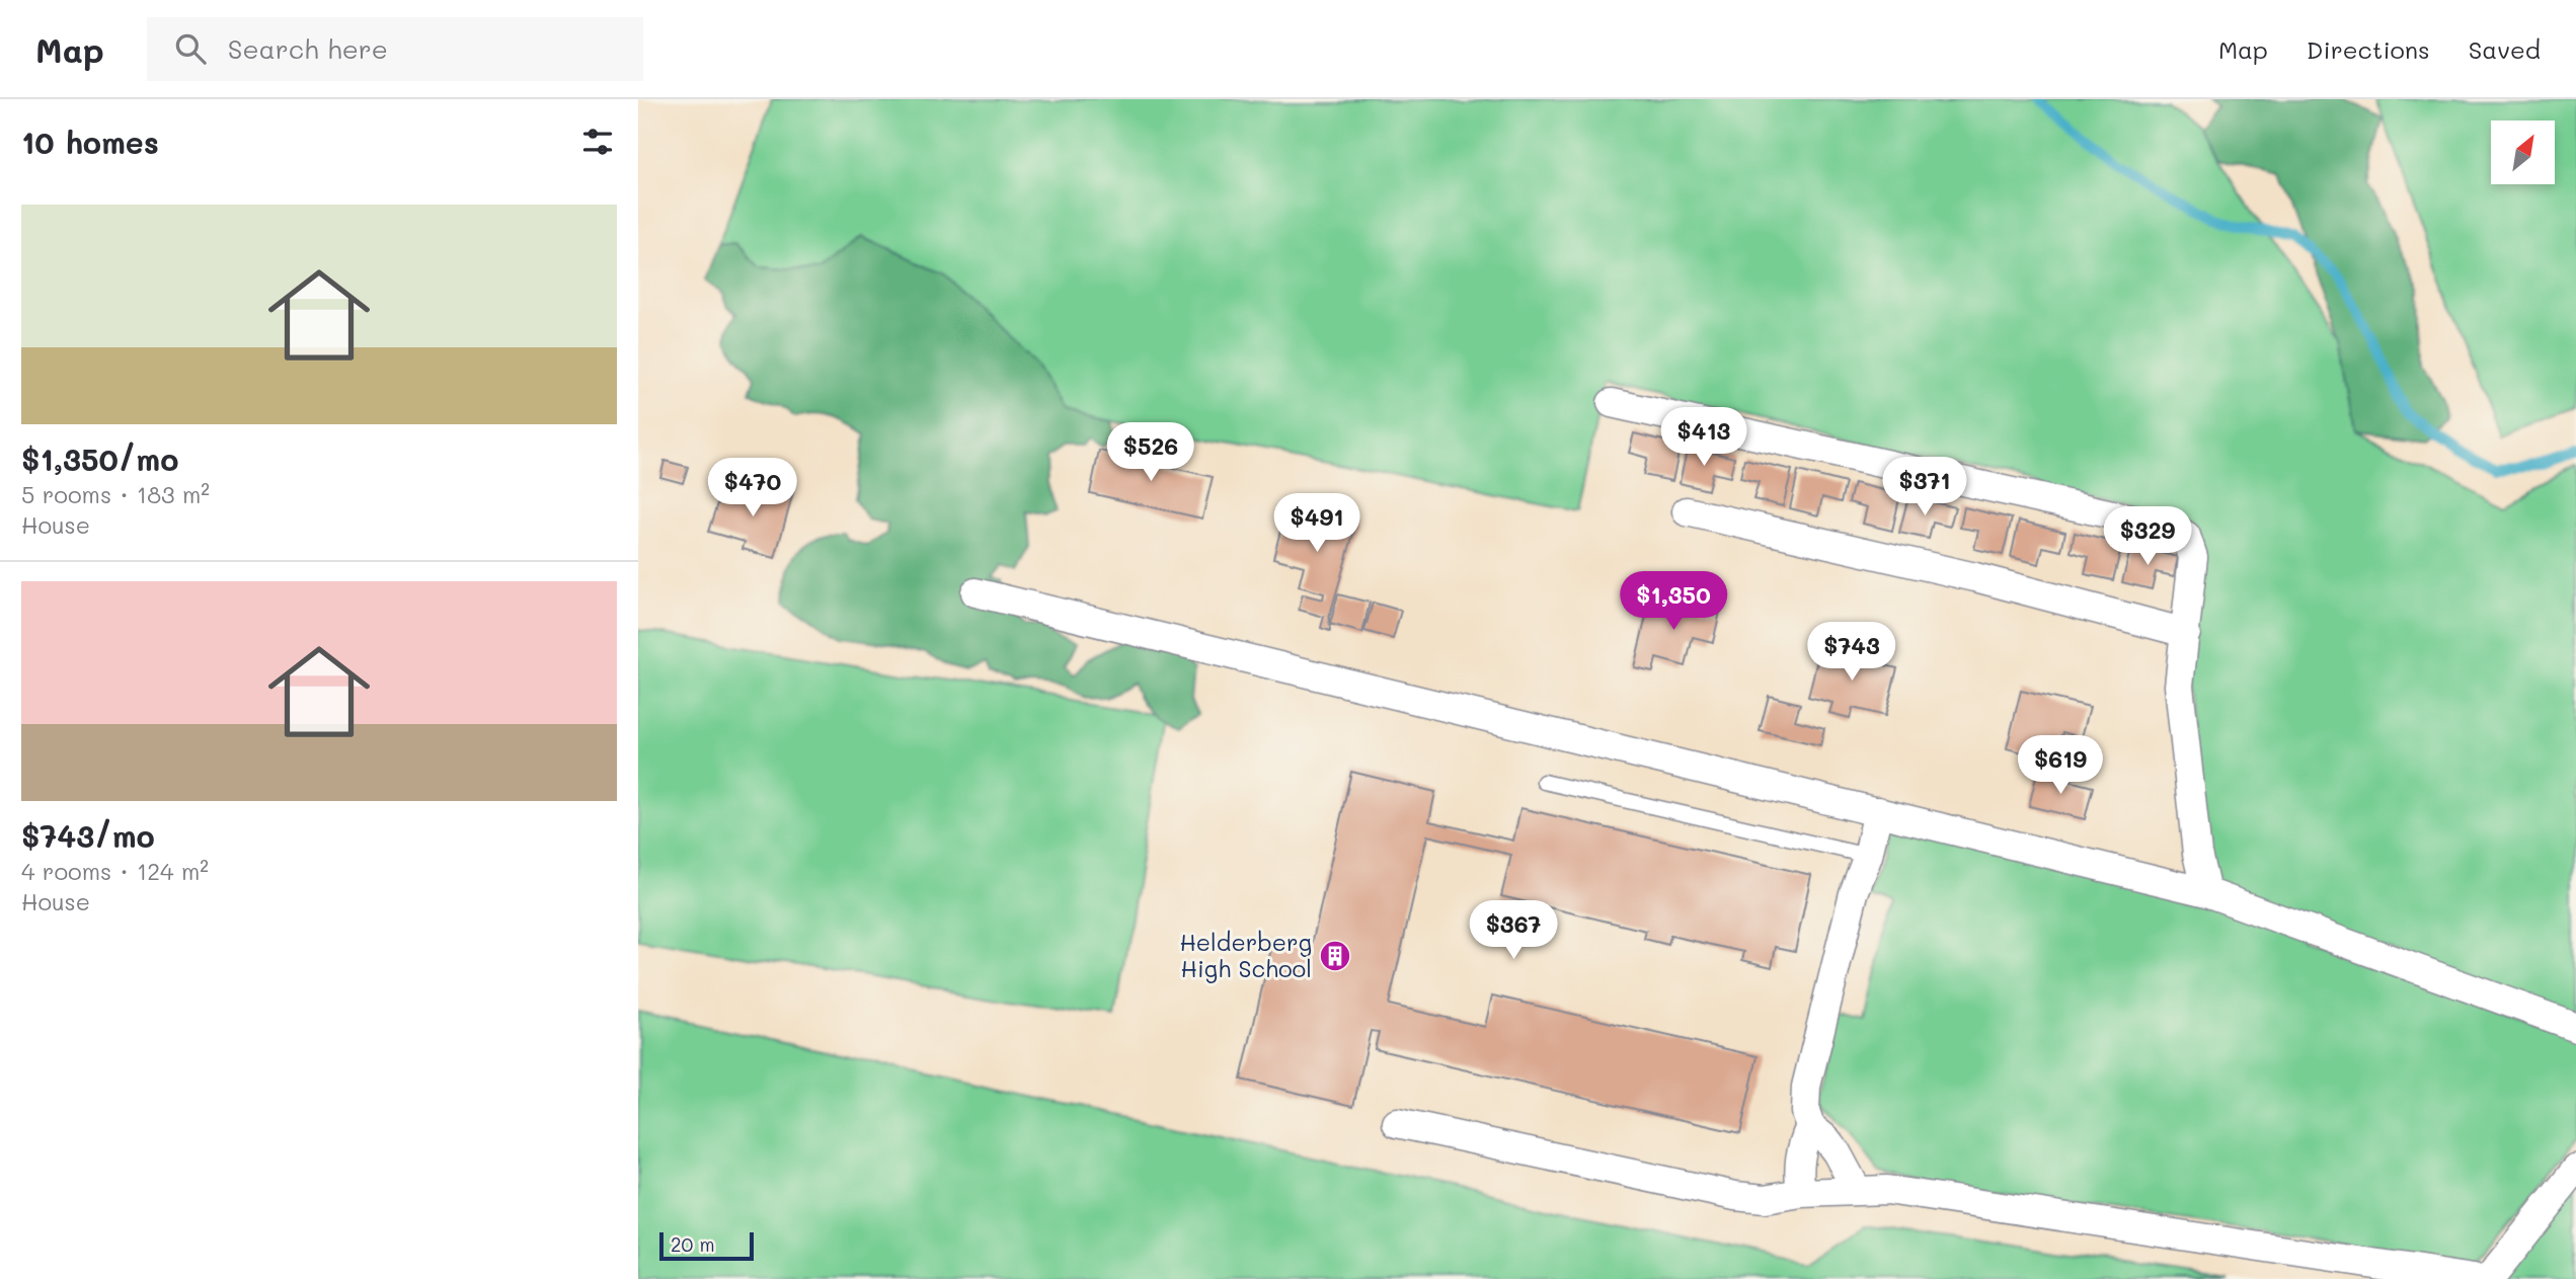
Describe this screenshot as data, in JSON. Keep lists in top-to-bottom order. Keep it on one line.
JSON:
{"places":{"building":["Helderberg High School"]},"scale_bar":"20 m","north":"top right","page":{"header":"Map","search":"Search here","nav":["Map","Directions","Saved"],"heading":"10 homes","list":[{"name":"$1,350/mo","note":"5 rooms · 183 m² · House"},{"name":"$743/mo","note":"4 rooms · 124 m² · House"}],"price":["$413","$526","$371","$470","$491","$329","$1,350","$743","$619","$367"],"scale":"20 m"}}
